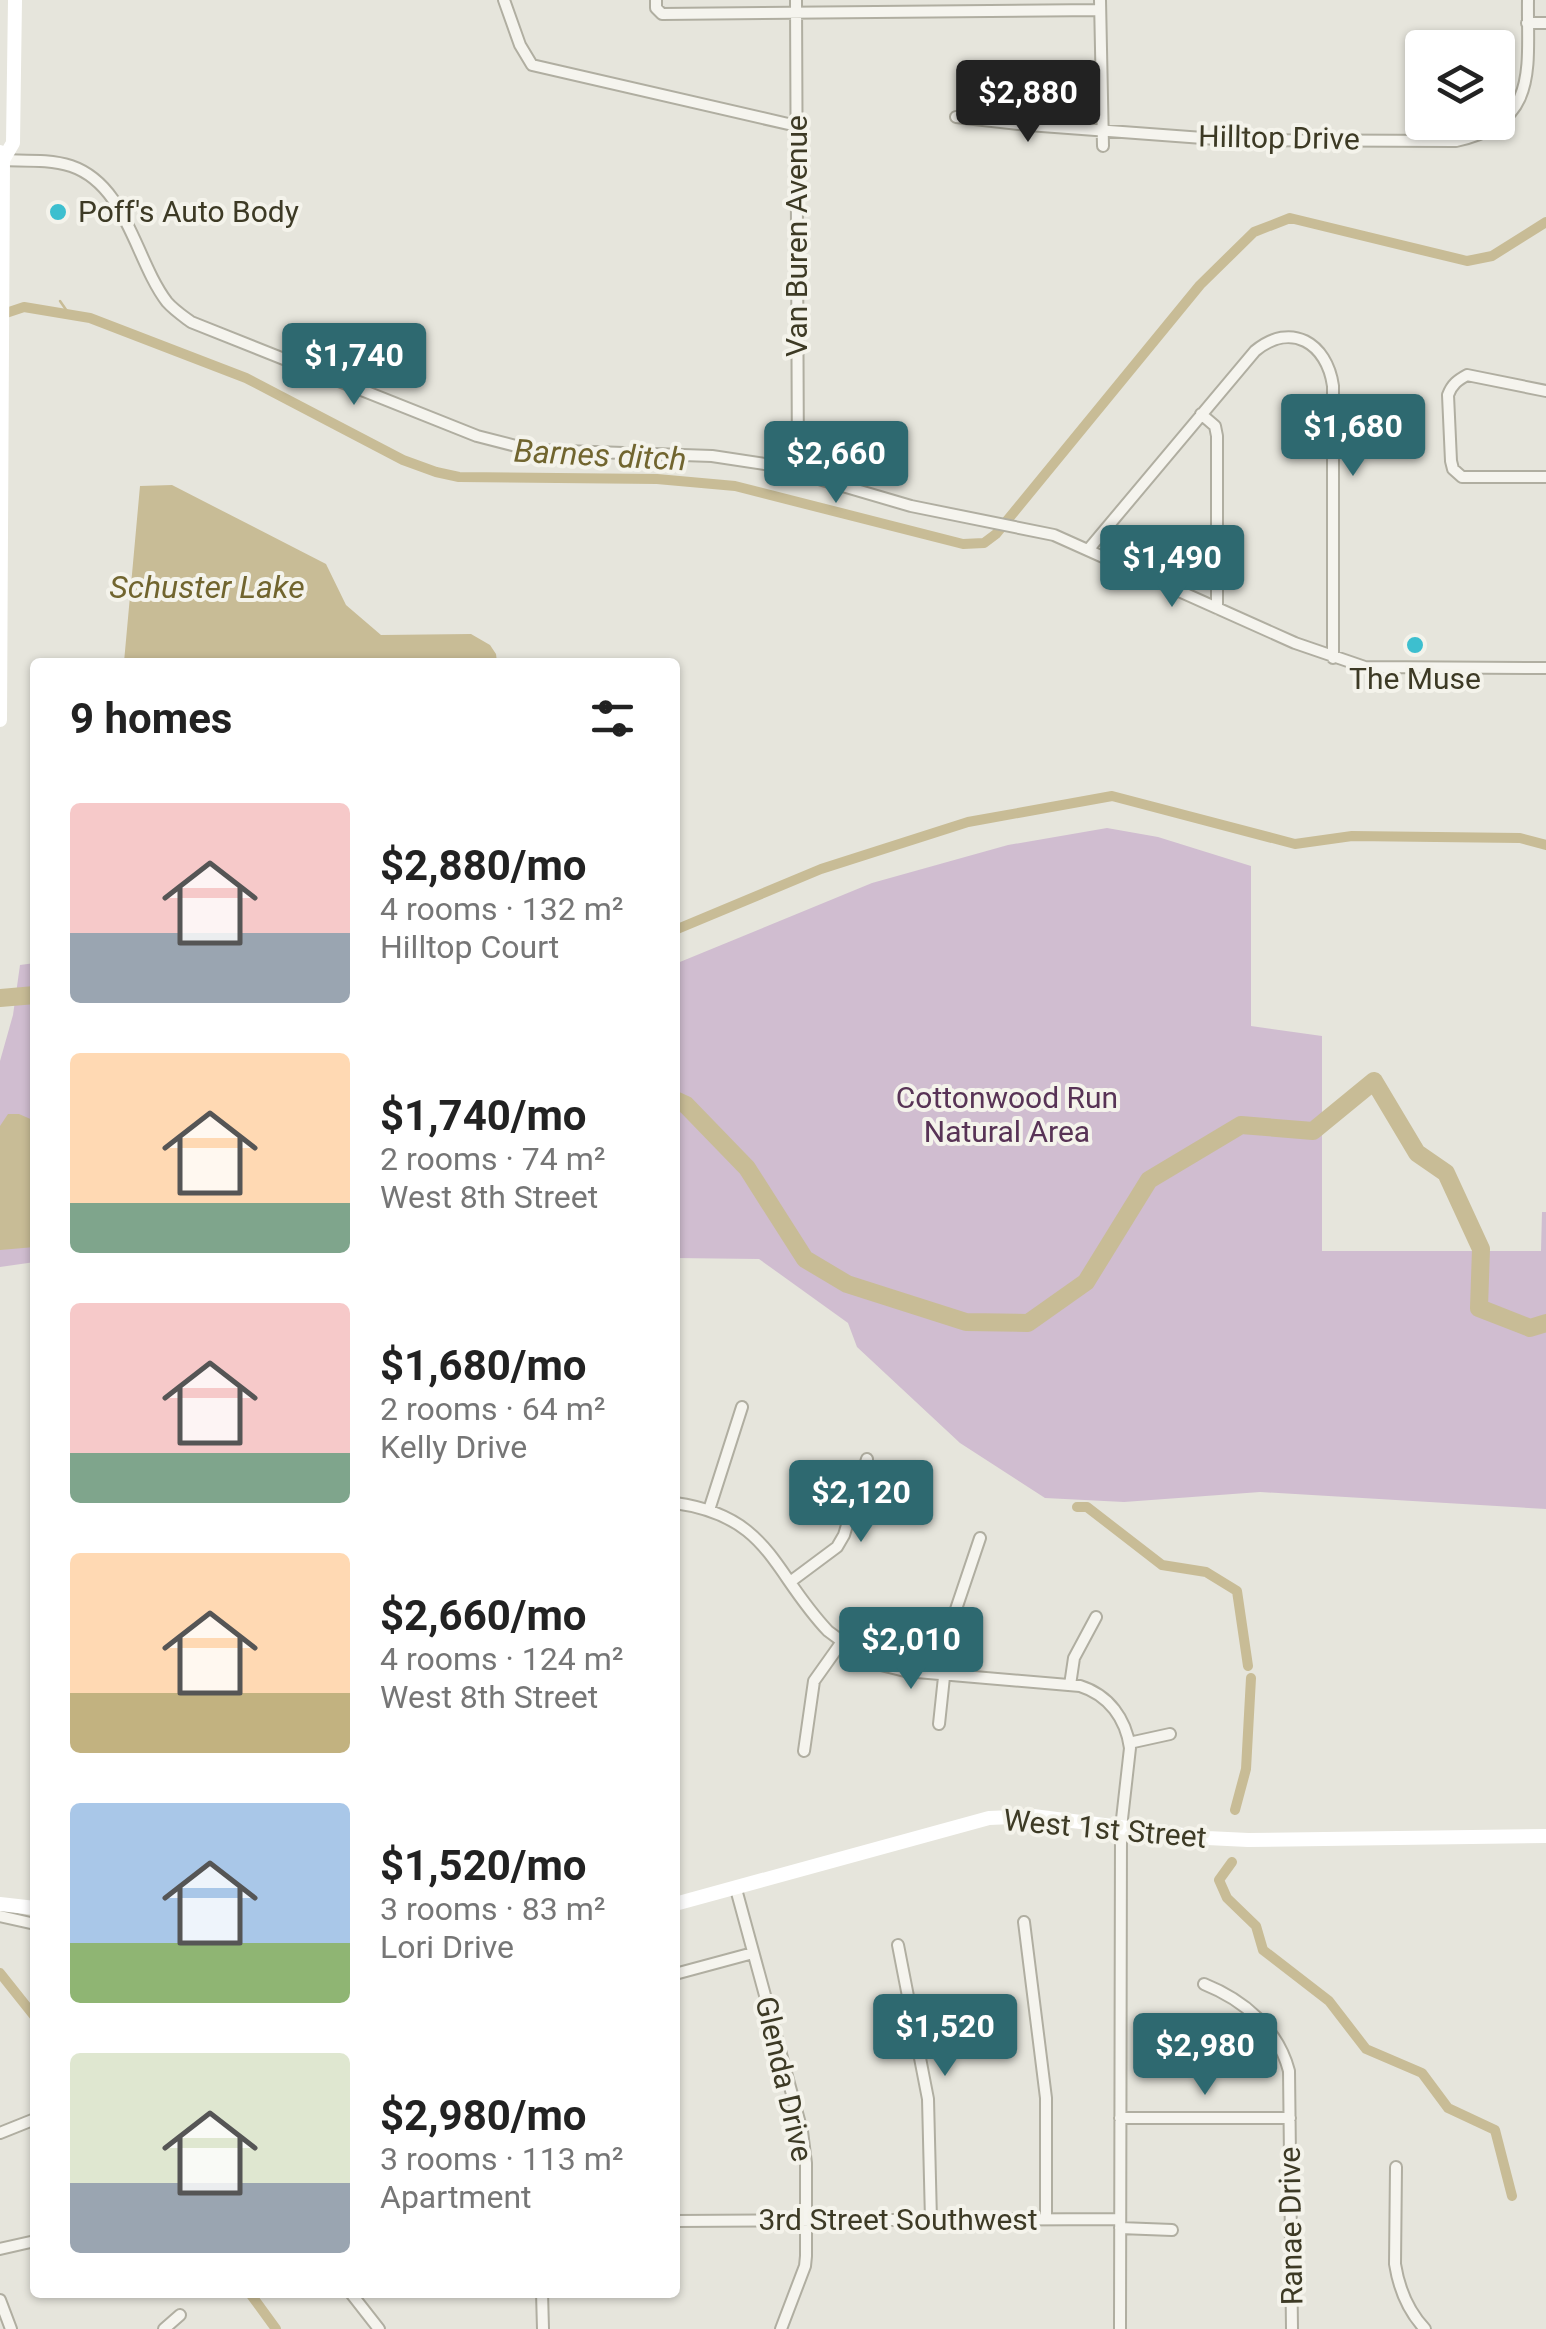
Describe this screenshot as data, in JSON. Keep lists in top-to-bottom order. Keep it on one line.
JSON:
{"streets":{"main road":["West 1st Street"],"street":["Hilltop Drive","Van Buren Avenue","Glenda Drive","3rd Street Southwest","Ranae Drive"]},"crossings":[["West 1st Street","Glenda Drive"],["Glenda Drive","3rd Street Southwest"]],"water":["Barnes ditch","Schuster Lake"],"parks":["Cottonwood Run Natural Area"],"places":["Poff's Auto Body","The Muse"],"page":{"price":["$2,880","$1,740","$1,680","$2,660","$1,490","$2,120","$2,010","$1,520","$2,980"],"heading":"9 homes","list":[{"name":"$2,880/mo","note":"4 rooms · 132 m² · Hilltop Court"},{"name":"$1,740/mo","note":"2 rooms · 74 m² · West 8th Street"},{"name":"$1,680/mo","note":"2 rooms · 64 m² · Kelly Drive"},{"name":"$2,660/mo","note":"4 rooms · 124 m² · West 8th Street"},{"name":"$1,520/mo","note":"3 rooms · 83 m² · Lori Drive"},{"name":"$2,980/mo","note":"3 rooms · 113 m² · Apartment"}]}}
